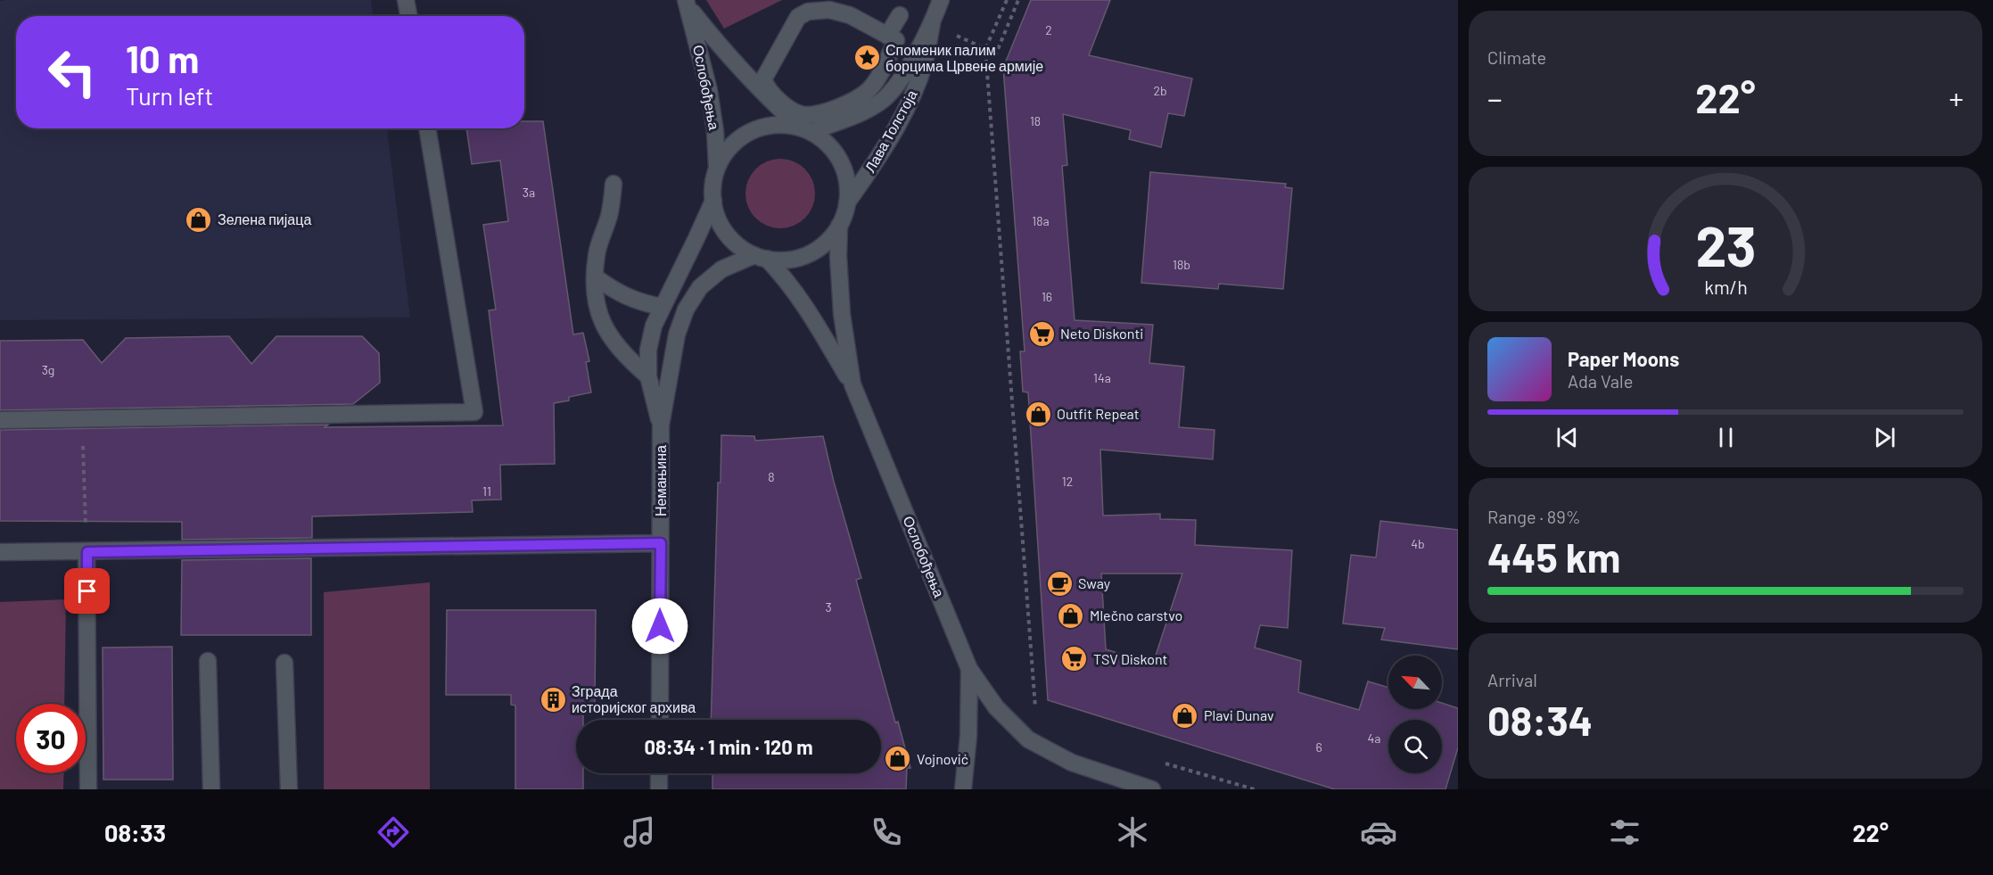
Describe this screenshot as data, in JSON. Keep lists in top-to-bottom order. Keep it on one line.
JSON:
{"streets":{"street":["Ослобођења","Лава Толстоја","Немањина"]},"crossings":[["Ослобођења","Лава Толстоја"]],"places":{"place":["Споменик палим борцима Црвене армије"],"shop":["Зелена пијаца","Outfit Repeat","Mlečno carstvo","Plavi Dunav","Vojnović"],"supermarket":["Neto Diskonti","TSV Diskont"],"cafe":["Sway"],"building":["Зграда историјског архива"]},"house_numbers":["2","2b","18","3a","18a","18b","16","3g","14a","8","12","11","4b","3","4a","6"],"north":"top left","page":{"tile":["Climate",["Range · 89%","445 km"],["Arrival","08:34"]],"turn":["10 m","Turn left"],"heat":["−","22°","+"],"song":["Paper Moons","Ada Vale"],"limit":"30","trip":"08:34 · 1 min · 120 m","tabs":["08:33","22°"],"gauge":["23","km/h"]}}
